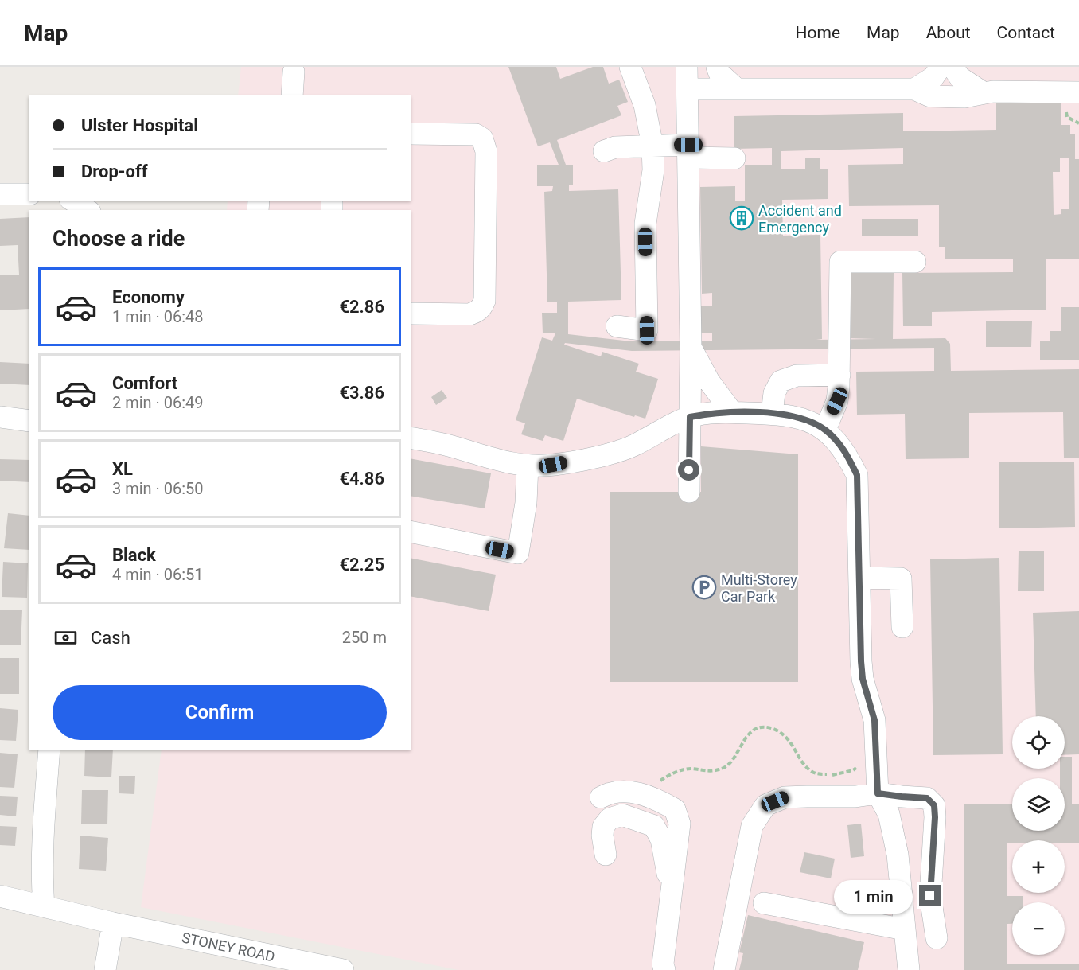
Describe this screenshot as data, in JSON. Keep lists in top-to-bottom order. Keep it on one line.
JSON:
{"streets":{"street":["STONEY ROAD"]},"places":{"building":["Accident and Emergency"],"parking":["Multi-Storey Car Park"]},"page":{"header":"Map","nav":["Home","Map","About","Contact"],"banner":["Ulster Hospital","Drop-off"],"heading":"Choose a ride","list":[{"name":"Economy","note":"1 min · 06:48","value":"€2.86"},{"name":"Comfort","note":"2 min · 06:49","value":"€3.86"},{"name":"XL","note":"3 min · 06:50","value":"€4.86"},{"name":"Black","note":"4 min · 06:51","value":"€2.25"}],"pay":["Cash","250 m"],"buttons":"Confirm","map_buttons":["+","−"],"bubble":"1 min"}}
